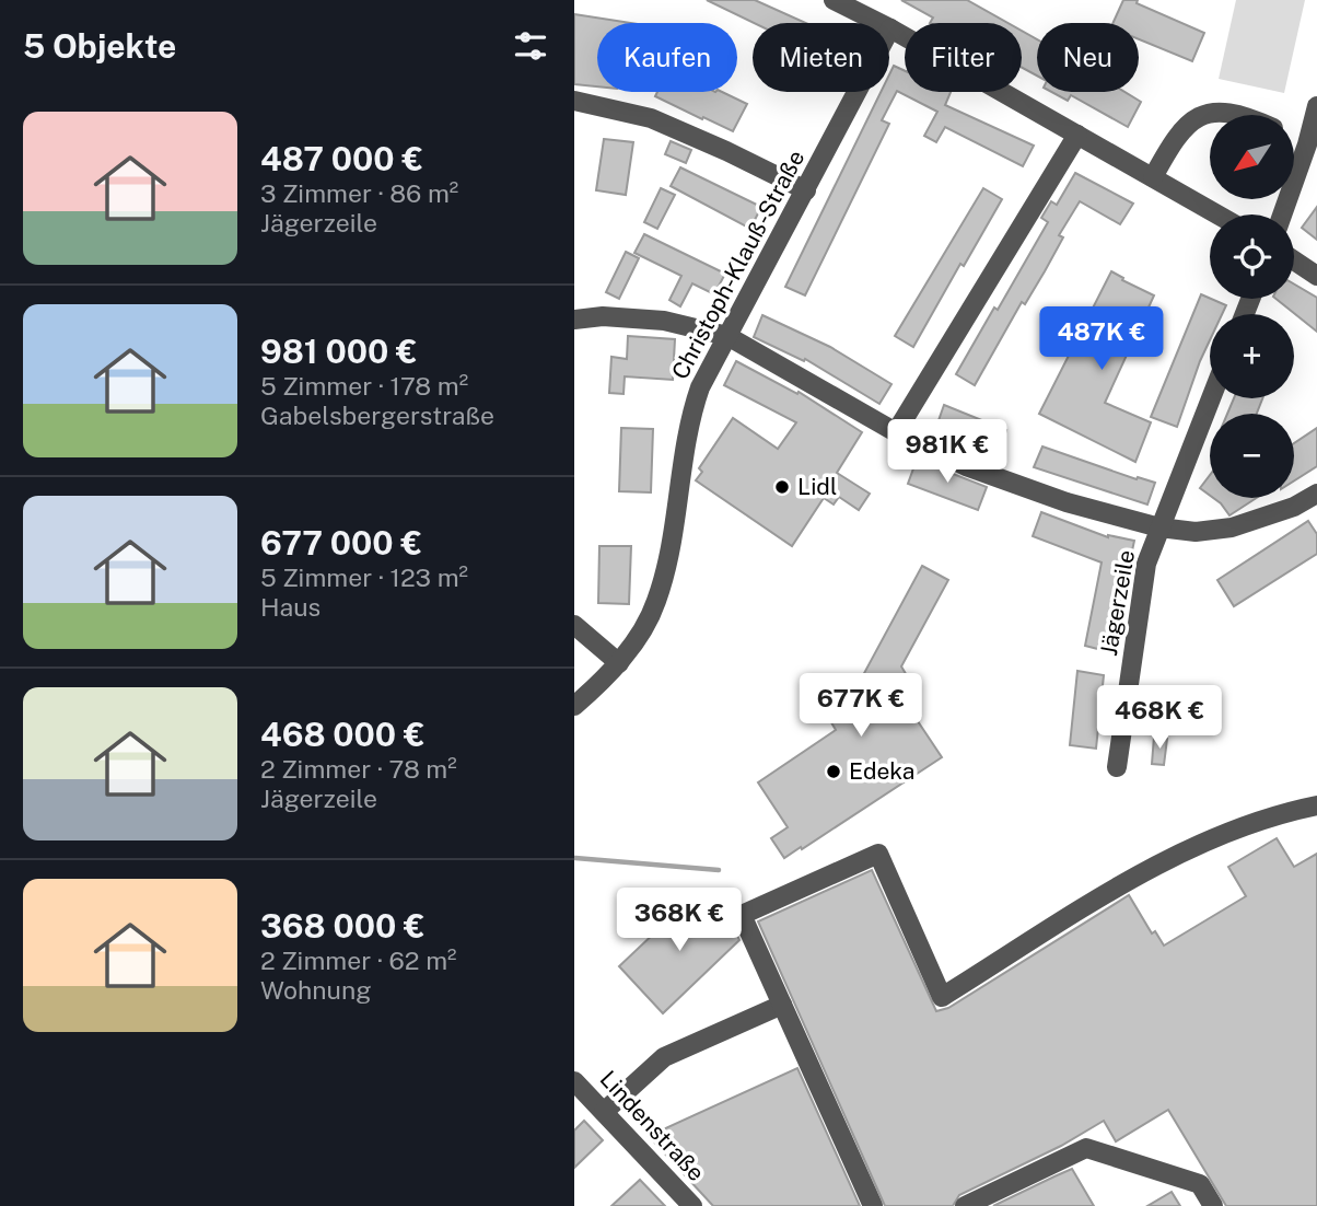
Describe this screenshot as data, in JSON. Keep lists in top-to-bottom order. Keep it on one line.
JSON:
{"streets":{"street":["Christoph-Klauß-Straße","Jägerzeile","Lindenstraße"]},"places":["Lidl","Edeka"],"north":"bottom left","page":{"heading":"5 Objekte","chip":["Kaufen","Mieten","Filter","Neu"],"list":[{"name":"487 000 €","note":"3 Zimmer · 86 m² · Jägerzeile"},{"name":"981 000 €","note":"5 Zimmer · 178 m² · Gabelsbergerstraße"},{"name":"677 000 €","note":"5 Zimmer · 123 m² · Haus"},{"name":"468 000 €","note":"2 Zimmer · 78 m² · Jägerzeile"},{"name":"368 000 €","note":"2 Zimmer · 62 m² · Wohnung"}],"map_buttons":["+","−"],"price":["487K €","981K €","677K €","468K €","368K €"]}}
